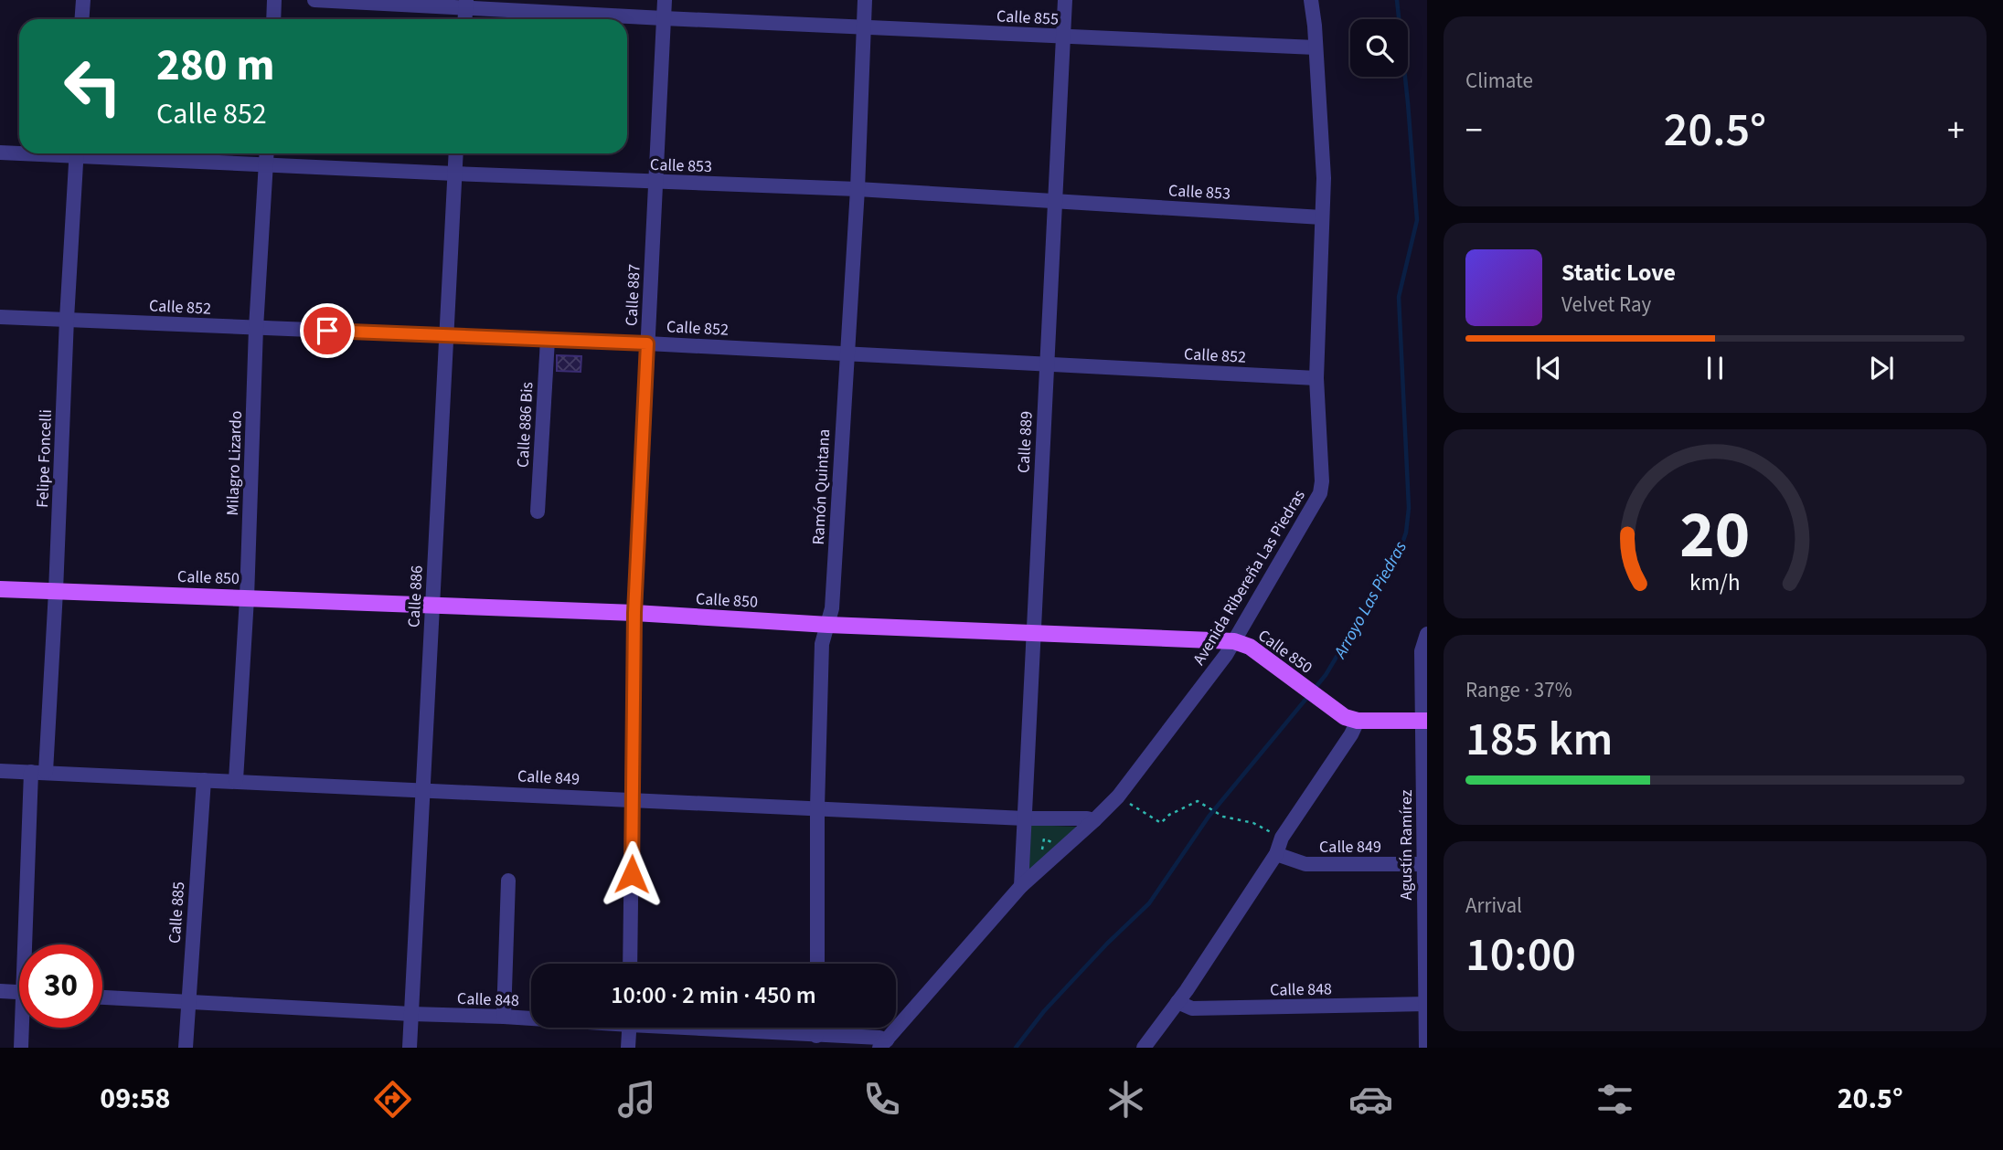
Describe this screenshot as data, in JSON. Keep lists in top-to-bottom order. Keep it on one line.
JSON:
{"streets":{"main road":["Calle 850"],"street":["Calle 855","Calle 853","Calle 887","Calle 852","Calle 886 Bis","Calle 889","Felipe Foncelli","Milagro Lizardo","Ramón Quintana","Avenida Ribereña Las Piedras","Calle 886","Calle 849","Agustín Ramírez","Calle 885","Calle 848"]},"crossings":[["Calle 855","Calle 887"],["Calle 855","Calle 889"],["Calle 855","Ramón Quintana"],["Calle 855","Avenida Ribereña Las Piedras"],["Calle 853","Calle 887"],["Calle 853","Calle 889"],["Calle 853","Milagro Lizardo"],["Calle 853","Ramón Quintana"],["Calle 853","Avenida Ribereña Las Piedras"],["Calle 853","Calle 886"],["Calle 887","Calle 852"],["Calle 887","Calle 850"],["Calle 887","Calle 849"],["Calle 852","Calle 886 Bis"],["Calle 852","Calle 889"],["Calle 852","Felipe Foncelli"],["Calle 852","Milagro Lizardo"],["Calle 852","Ramón Quintana"],["Calle 852","Avenida Ribereña Las Piedras"],["Calle 852","Calle 886"],["Calle 889","Calle 850"],["Calle 889","Avenida Ribereña Las Piedras"],["Calle 889","Calle 849"],["Felipe Foncelli","Calle 850"],["Felipe Foncelli","Calle 849"],["Milagro Lizardo","Calle 850"],["Milagro Lizardo","Calle 849"],["Ramón Quintana","Calle 850"],["Ramón Quintana","Calle 849"],["Calle 850","Avenida Ribereña Las Piedras"],["Calle 850","Calle 886"],["Calle 850","Agustín Ramírez"],["Avenida Ribereña Las Piedras","Calle 849"],["Avenida Ribereña Las Piedras","Calle 848"],["Calle 886","Calle 849"],["Calle 886","Calle 848"],["Calle 849","Agustín Ramírez"],["Calle 849","Calle 885"],["Agustín Ramírez","Calle 848"],["Calle 885","Calle 848"]],"water":["Arroyo Las Piedras"],"page":{"tile":["Climate",["Range · 37%","185 km"],["Arrival","10:00"]],"turn":["280 m","Calle 852"],"heat":["−","20.5°","+"],"song":["Static Love","Velvet Ray"],"limit":"30","trip":"10:00 · 2 min · 450 m","tabs":["09:58","20.5°"],"gauge":["20","km/h"]}}
